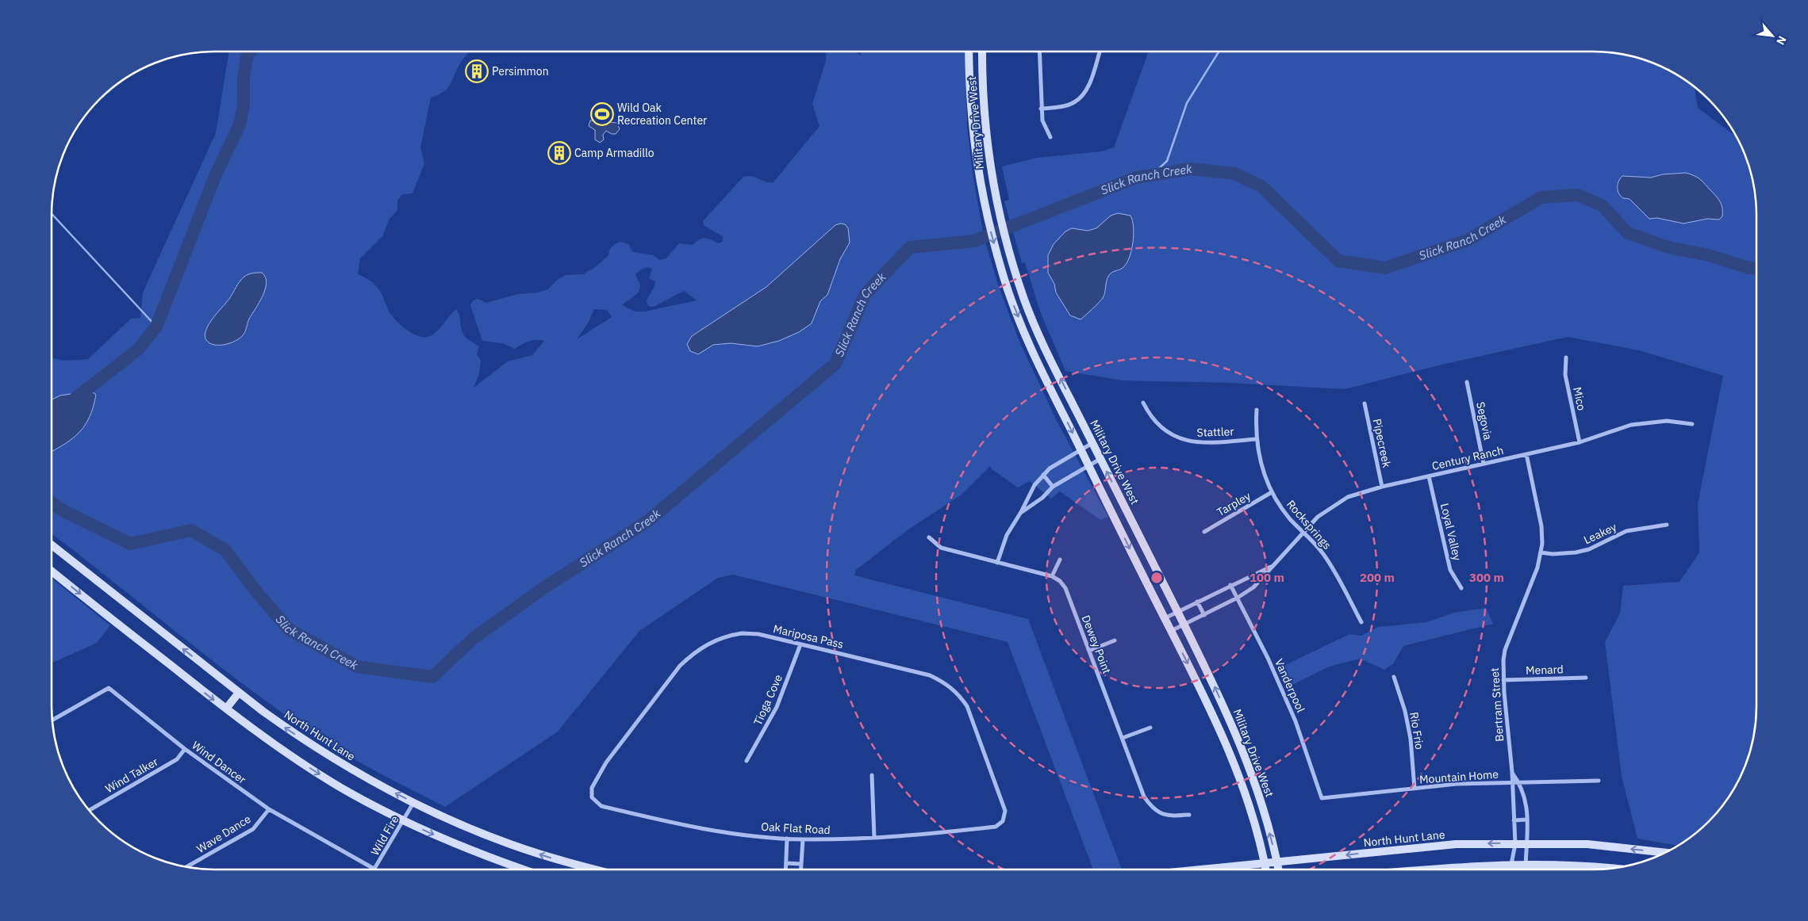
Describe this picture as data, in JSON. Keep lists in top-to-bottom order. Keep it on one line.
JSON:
{"streets":{"main road":["Military Drive West","North Hunt Lane"],"street":["Mico","Segovia","Stattler","Pipecreek","Century Ranch","Tarpley","Rocksprings","Loyal Valley","Leakey","Mariposa Pass","Dewey Point","Menard","Vanderpool","Tioga Cove","Bertram Street","Rio Frio","Wind Dancer","Wind Talker","Mountain Home","Oak Flat Road","Wave Dance","Wild Fire"]},"crossings":[["Military Drive West","Century Ranch"],["Military Drive West","North Hunt Lane"],["Mico","Century Ranch"],["Segovia","Century Ranch"],["Stattler","Rocksprings"],["Pipecreek","Century Ranch"],["Century Ranch","Rocksprings"],["Century Ranch","Loyal Valley"],["Century Ranch","Vanderpool"],["Century Ranch","Bertram Street"],["Tarpley","Rocksprings"],["Leakey","Bertram Street"],["Mariposa Pass","Tioga Cove"],["Mariposa Pass","Oak Flat Road"],["Menard","Bertram Street"],["Vanderpool","Mountain Home"],["Bertram Street","North Hunt Lane"],["Bertram Street","Mountain Home"],["Rio Frio","Mountain Home"],["North Hunt Lane","Wild Fire"],["Wind Dancer","Wind Talker"],["Wind Dancer","Wave Dance"],["Wind Dancer","Wild Fire"]],"water":["Slick Ranch Creek"],"places":{"building":["Persimmon","Camp Armadillo"],"sports":["Wild Oak Recreation Center"]},"north":"bottom right","rings":["100 m","200 m","300 m"]}
